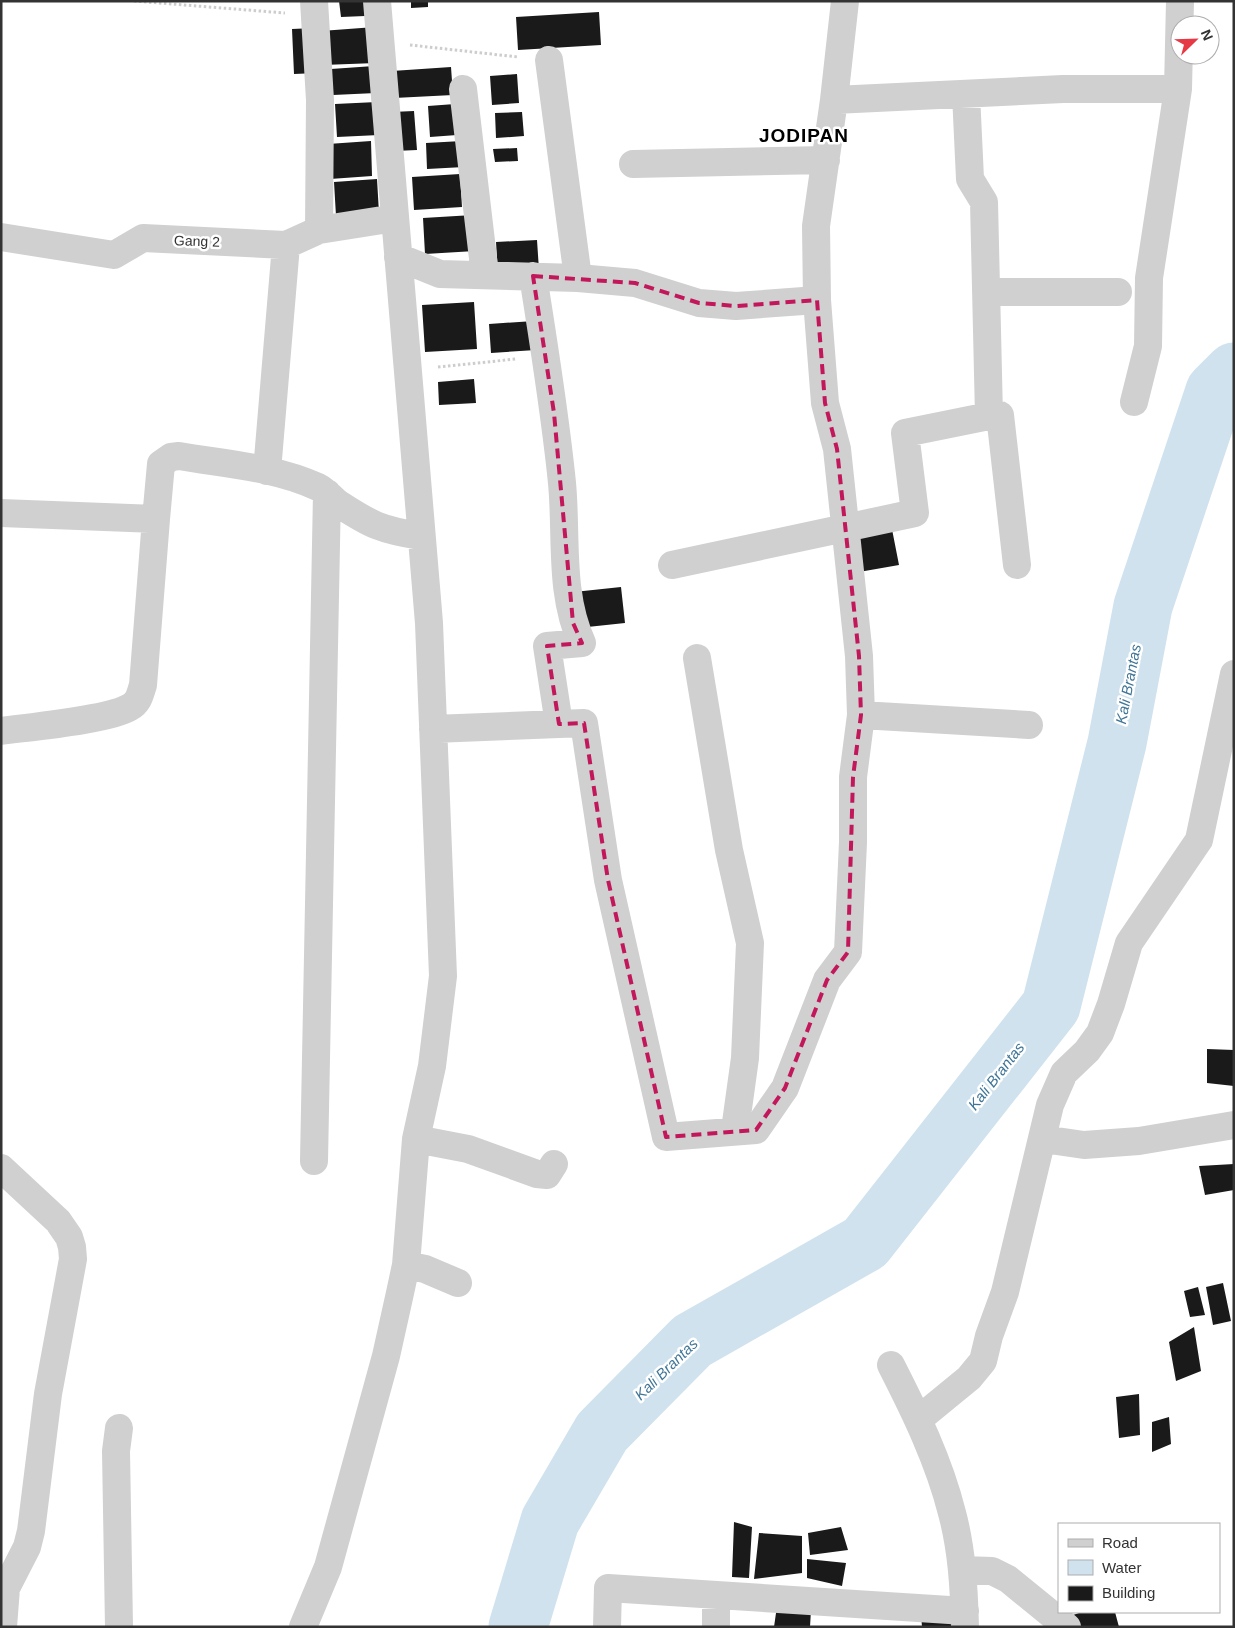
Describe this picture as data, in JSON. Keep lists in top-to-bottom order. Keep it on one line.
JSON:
{"streets":{"street":["Gang 2"]},"districts":["JODIPAN"],"water":["Kali Brantas"],"legend":["Road","Water","Building"],"north":"top right"}
